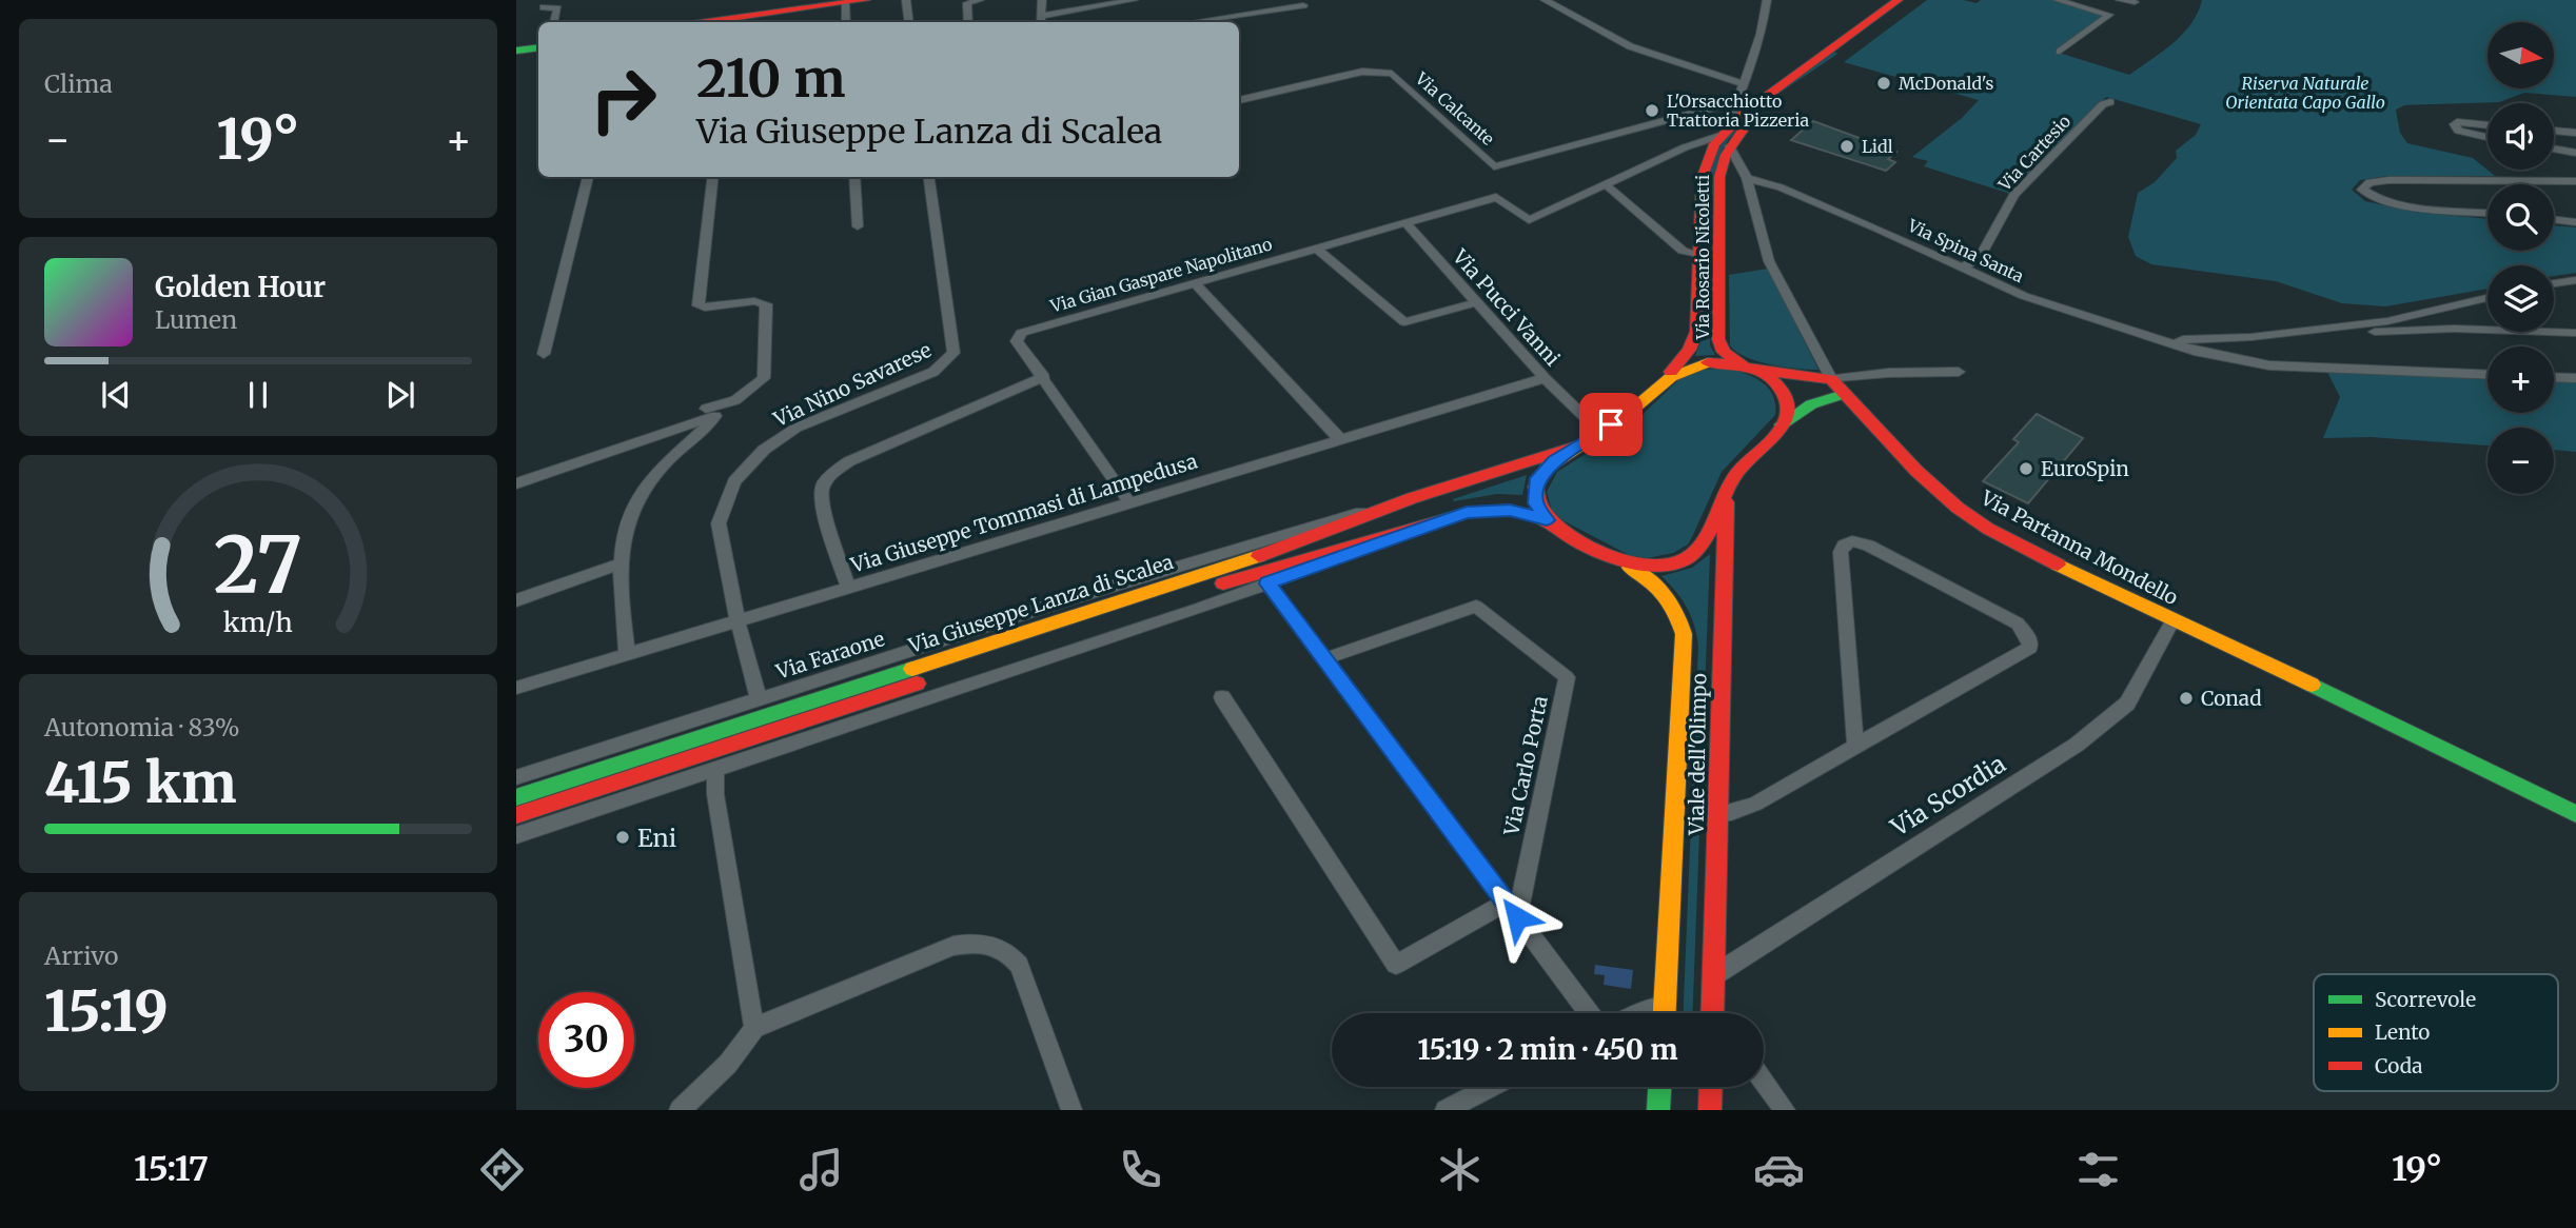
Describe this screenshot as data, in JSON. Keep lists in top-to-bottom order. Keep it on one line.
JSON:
{"streets":{"main road":["Via Rosario Nicoletti","Via Partanna Mondello","Via Giuseppe Lanza di Scalea","Viale dell'Olimpo"],"street":["Via Calcante","Via Cartesio","Via Spina Santa","Via Gian Gaspare Napolitano","Via Pucci Vanni","Via Nino Savarese","Via Giuseppe Tommasi di Lampedusa","Via Faraone","Via Carlo Porta","Via Scordia"]},"crossings":[["Via Cartesio","Via Spina Santa"],["Via Spina Santa","Via Partanna Mondello"],["Via Rosario Nicoletti","Via Gian Gaspare Napolitano"],["Via Rosario Nicoletti","Via Partanna Mondello"],["Via Gian Gaspare Napolitano","Via Pucci Vanni"],["Via Gian Gaspare Napolitano","Via Partanna Mondello"],["Via Pucci Vanni","Via Giuseppe Tommasi di Lampedusa"],["Via Nino Savarese","Via Giuseppe Tommasi di Lampedusa"],["Via Nino Savarese","Via Faraone"],["Via Partanna Mondello","Via Scordia"],["Via Giuseppe Lanza di Scalea","Via Faraone"],["Via Giuseppe Lanza di Scalea","Viale dell'Olimpo"],["Viale dell'Olimpo","Via Scordia"]],"parks":["Riserva Naturale Orientata Capo Gallo"],"places":["McDonald's","L'Orsacchiotto Trattoria Pizzeria","Lidl","EuroSpin","Conad","Eni"],"legend":["Scorrevole","Lento","Coda"],"north":"right","page":{"tile":["Clima",["Autonomia · 83%","415 km"],["Arrivo","15:19"]],"map_buttons":["+","−"],"turn":["210 m","Via Giuseppe Lanza di Scalea"],"heat":["−","19°","+"],"song":["Golden Hour","Lumen"],"limit":"30","trip":"15:19 · 2 min · 450 m","tabs":["15:17","19°"],"gauge":["27","km/h"]}}
